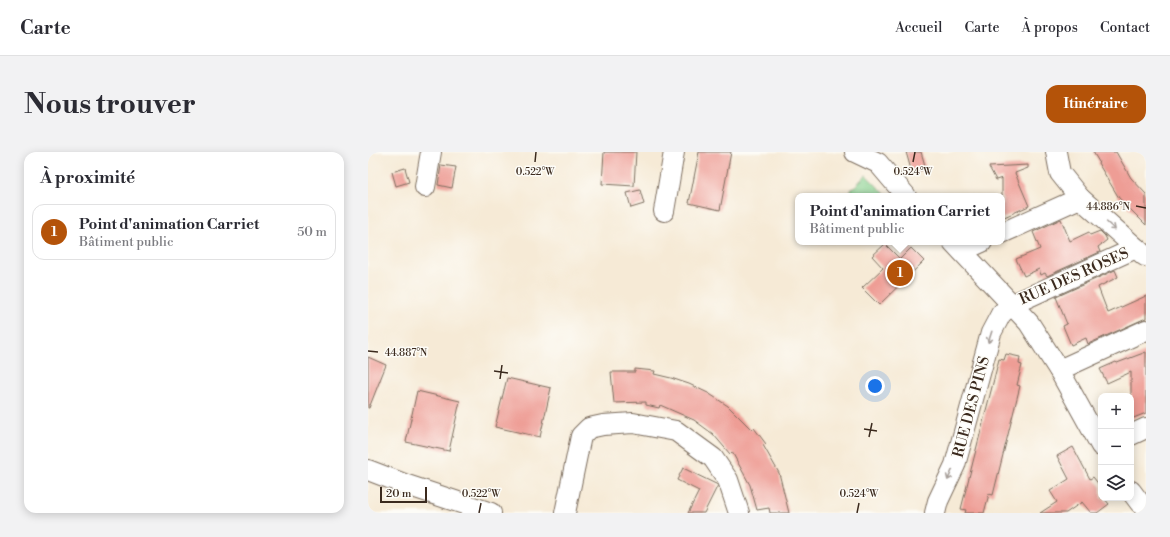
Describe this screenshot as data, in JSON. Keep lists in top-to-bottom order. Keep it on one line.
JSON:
{"streets":{"street":["RUE DES ROSES","RUE DES PINS"]},"crossings":[["RUE DES ROSES","RUE DES PINS"]],"one_way":["RUE DES PINS"],"scale_bar":"20 m","page":{"header":"Carte","nav":["Accueil","Carte","À propos","Contact"],"buttons":"Itinéraire","title":"Nous trouver","heading":"À proximité","popup":["Point d'animation Carriet","Bâtiment public"],"list":[{"mark":"1","name":"Point d'animation Carriet","note":"Bâtiment public","value":"50 m"}],"pins":"1","map_buttons":["+","−"],"scale":"20 m"},"coordinates":["0.522°W","0.524°W","44.886°N","44.887°N"]}
